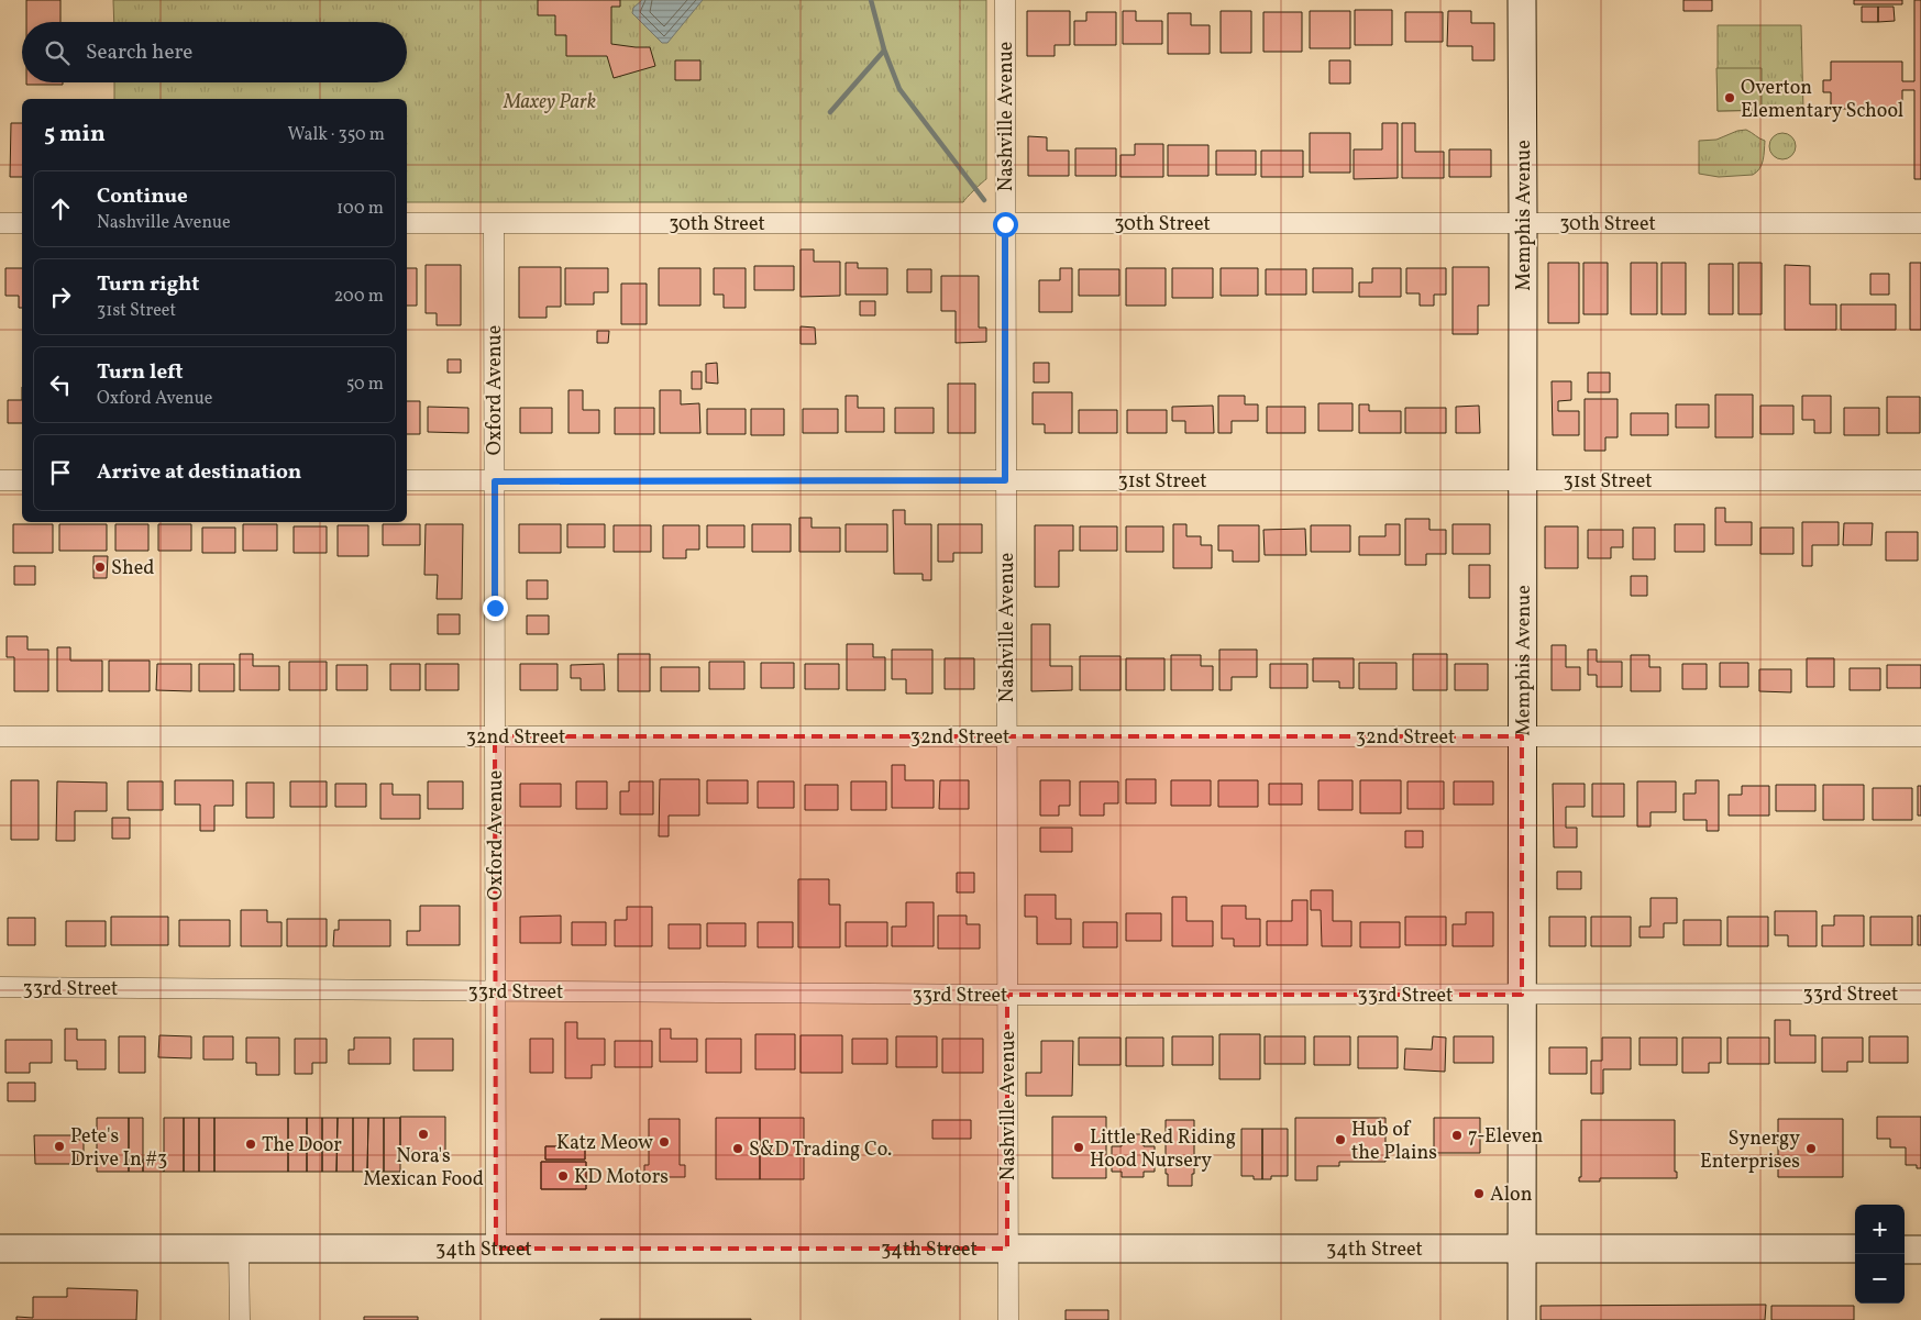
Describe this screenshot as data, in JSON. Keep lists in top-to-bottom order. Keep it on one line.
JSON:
{"streets":{"main road":["Memphis Avenue","34th Street"],"street":["Nashville Avenue","30th Street","Oxford Avenue","31st Street","32nd Street","33rd Street"]},"crossings":[["Nashville Avenue","30th Street"],["Nashville Avenue","31st Street"],["Nashville Avenue","32nd Street"],["Nashville Avenue","33rd Street"],["Nashville Avenue","34th Street"],["Memphis Avenue","30th Street"],["Memphis Avenue","31st Street"],["Memphis Avenue","32nd Street"],["Memphis Avenue","33rd Street"],["Memphis Avenue","34th Street"],["30th Street","Oxford Avenue"],["Oxford Avenue","31st Street"],["Oxford Avenue","32nd Street"],["Oxford Avenue","33rd Street"],["Oxford Avenue","34th Street"]],"parks":["Maxey Park"],"places":["Overton Elementary School","Shed","Nora's Mexican Food","7-Eleven","Hub of the Plains","Katz Meow","The Door","Pete's Drive In #3","Little Red Riding Hood Nursery","S&D Trading Co.","Synergy Enterprises","KD Motors","Alon"],"page":{"search":"Search here","heading":["5 min","Walk · 350 m"],"list":[["Continue","Nashville Avenue","100 m"],["Turn right","31st Street","200 m"],["Turn left","Oxford Avenue","50 m"],"Arrive at destination"],"map_buttons":["+","−"]}}
